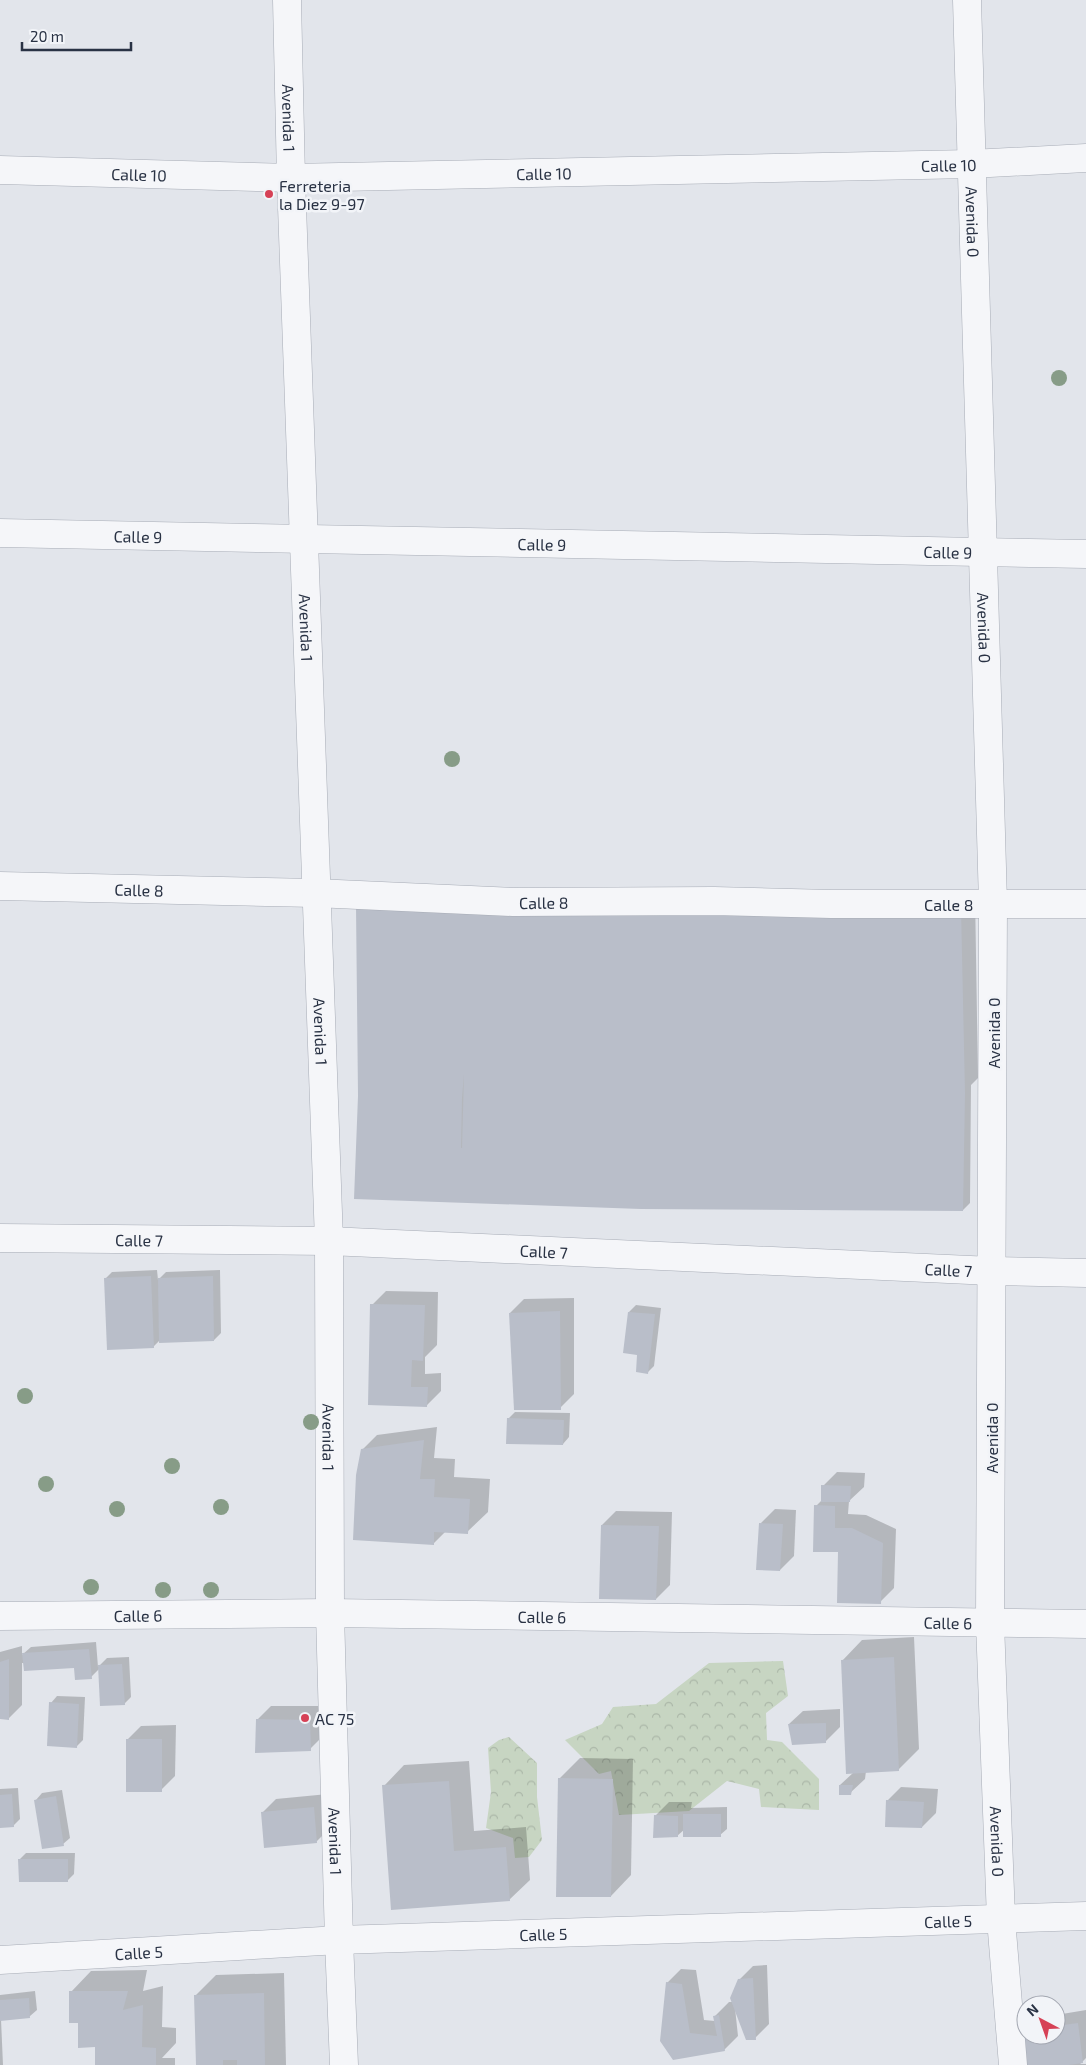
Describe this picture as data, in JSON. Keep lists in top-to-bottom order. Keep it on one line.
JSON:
{"streets":{"street":["Avenida 1","Calle 10","Avenida 0","Calle 9","Calle 8","Calle 7","Calle 6","Calle 5"]},"crossings":[["Avenida 1","Calle 10"],["Avenida 1","Calle 9"],["Avenida 1","Calle 8"],["Avenida 1","Calle 7"],["Avenida 1","Calle 6"],["Avenida 1","Calle 5"],["Calle 10","Avenida 0"],["Avenida 0","Calle 9"],["Avenida 0","Calle 8"],["Avenida 0","Calle 7"],["Avenida 0","Calle 6"],["Avenida 0","Calle 5"]],"places":["Ferreteria la Diez 9-97","AC 75"],"scale_bar":"20 m","north":"top left"}
